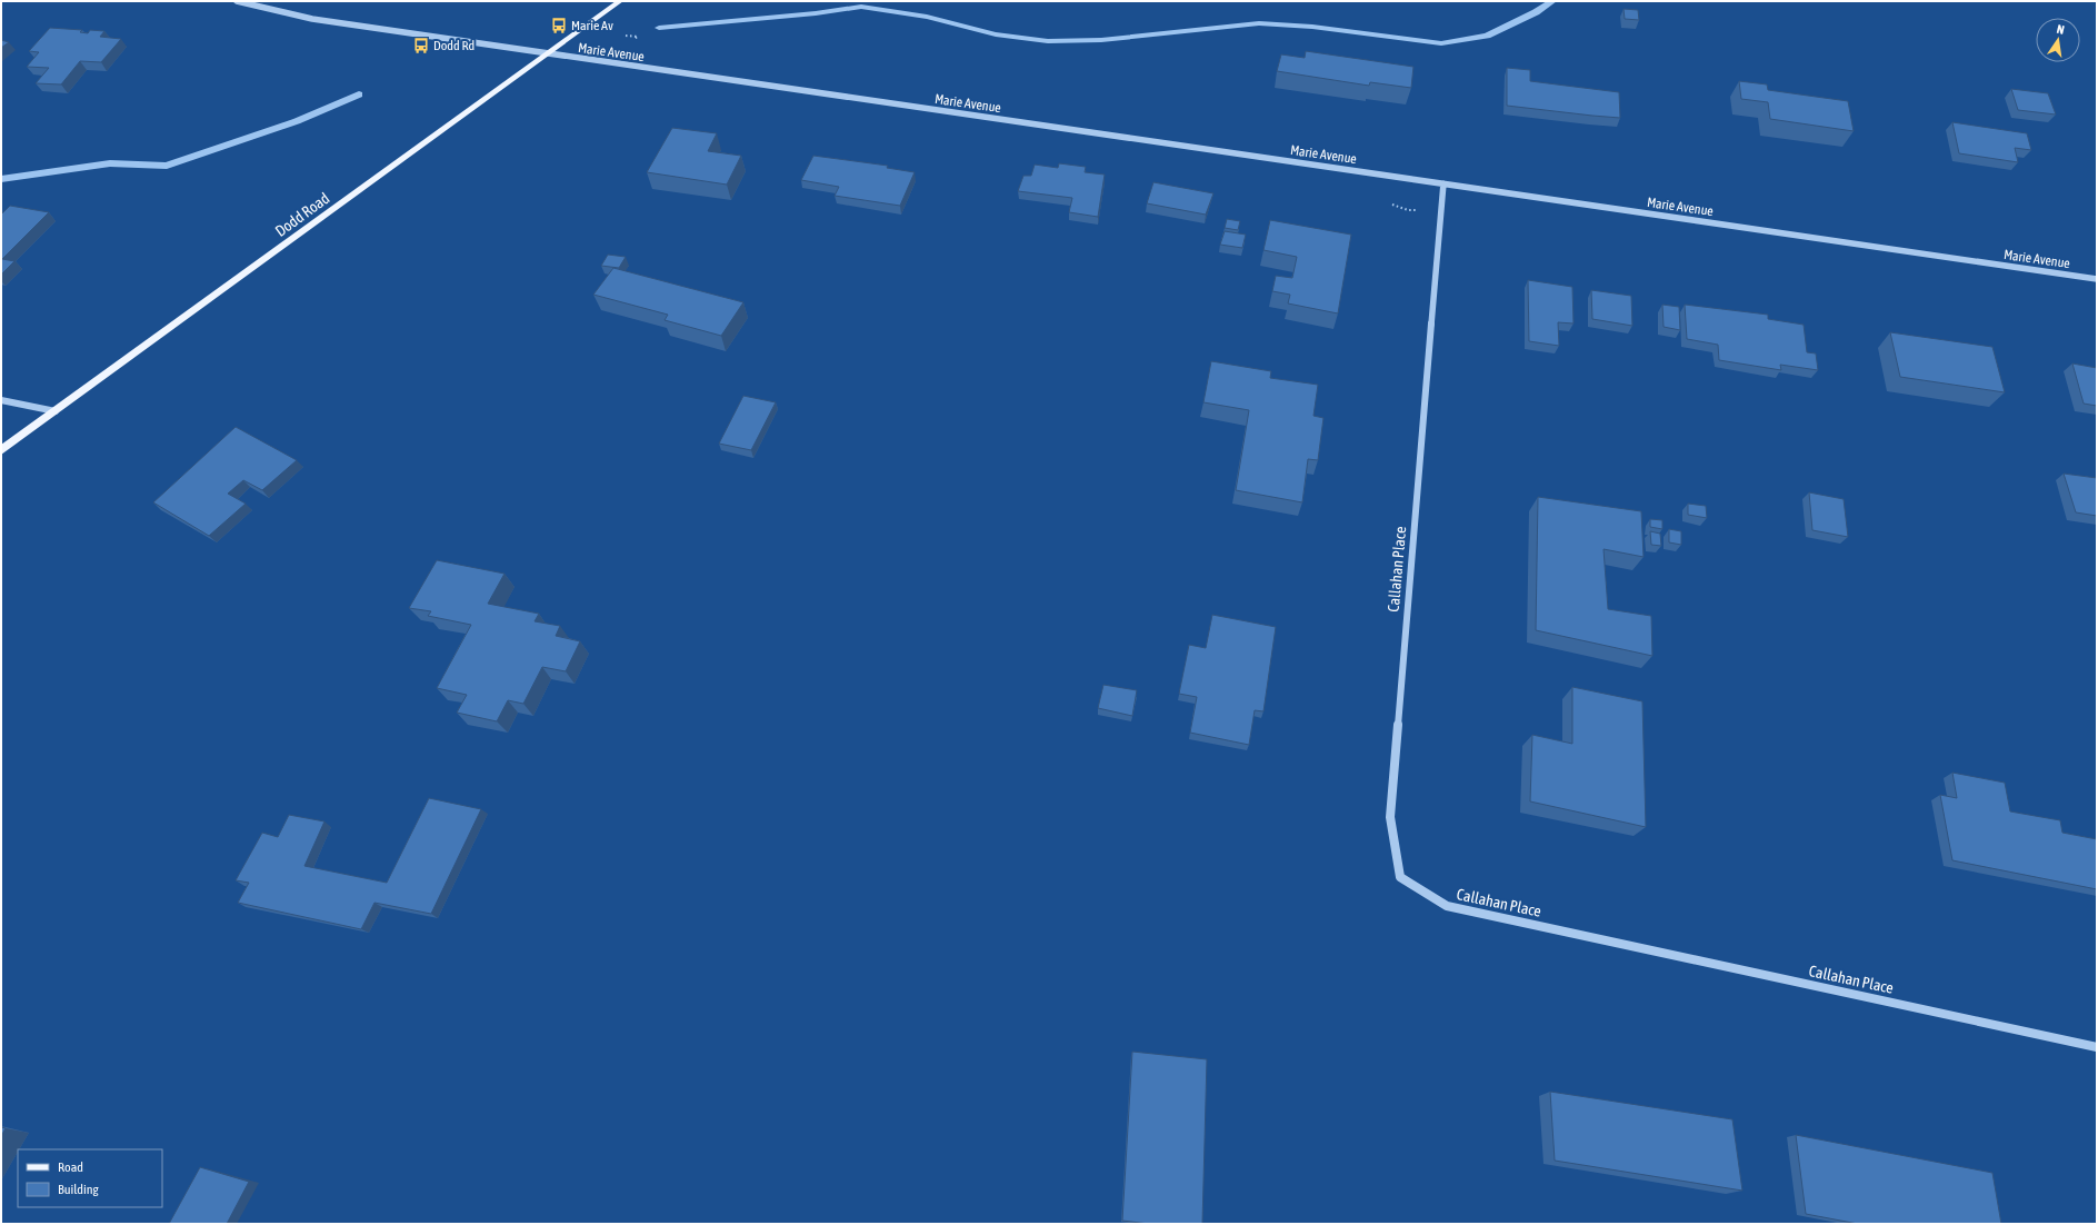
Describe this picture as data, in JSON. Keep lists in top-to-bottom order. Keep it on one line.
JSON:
{"streets":{"main road":["Dodd Road"],"street":["Marie Avenue","Callahan Place"]},"crossings":[["Marie Avenue","Dodd Road"],["Marie Avenue","Callahan Place"]],"places":{"bus stop":["Marie Av","Dodd Rd"]},"legend":["Road","Building"],"north":"top"}
